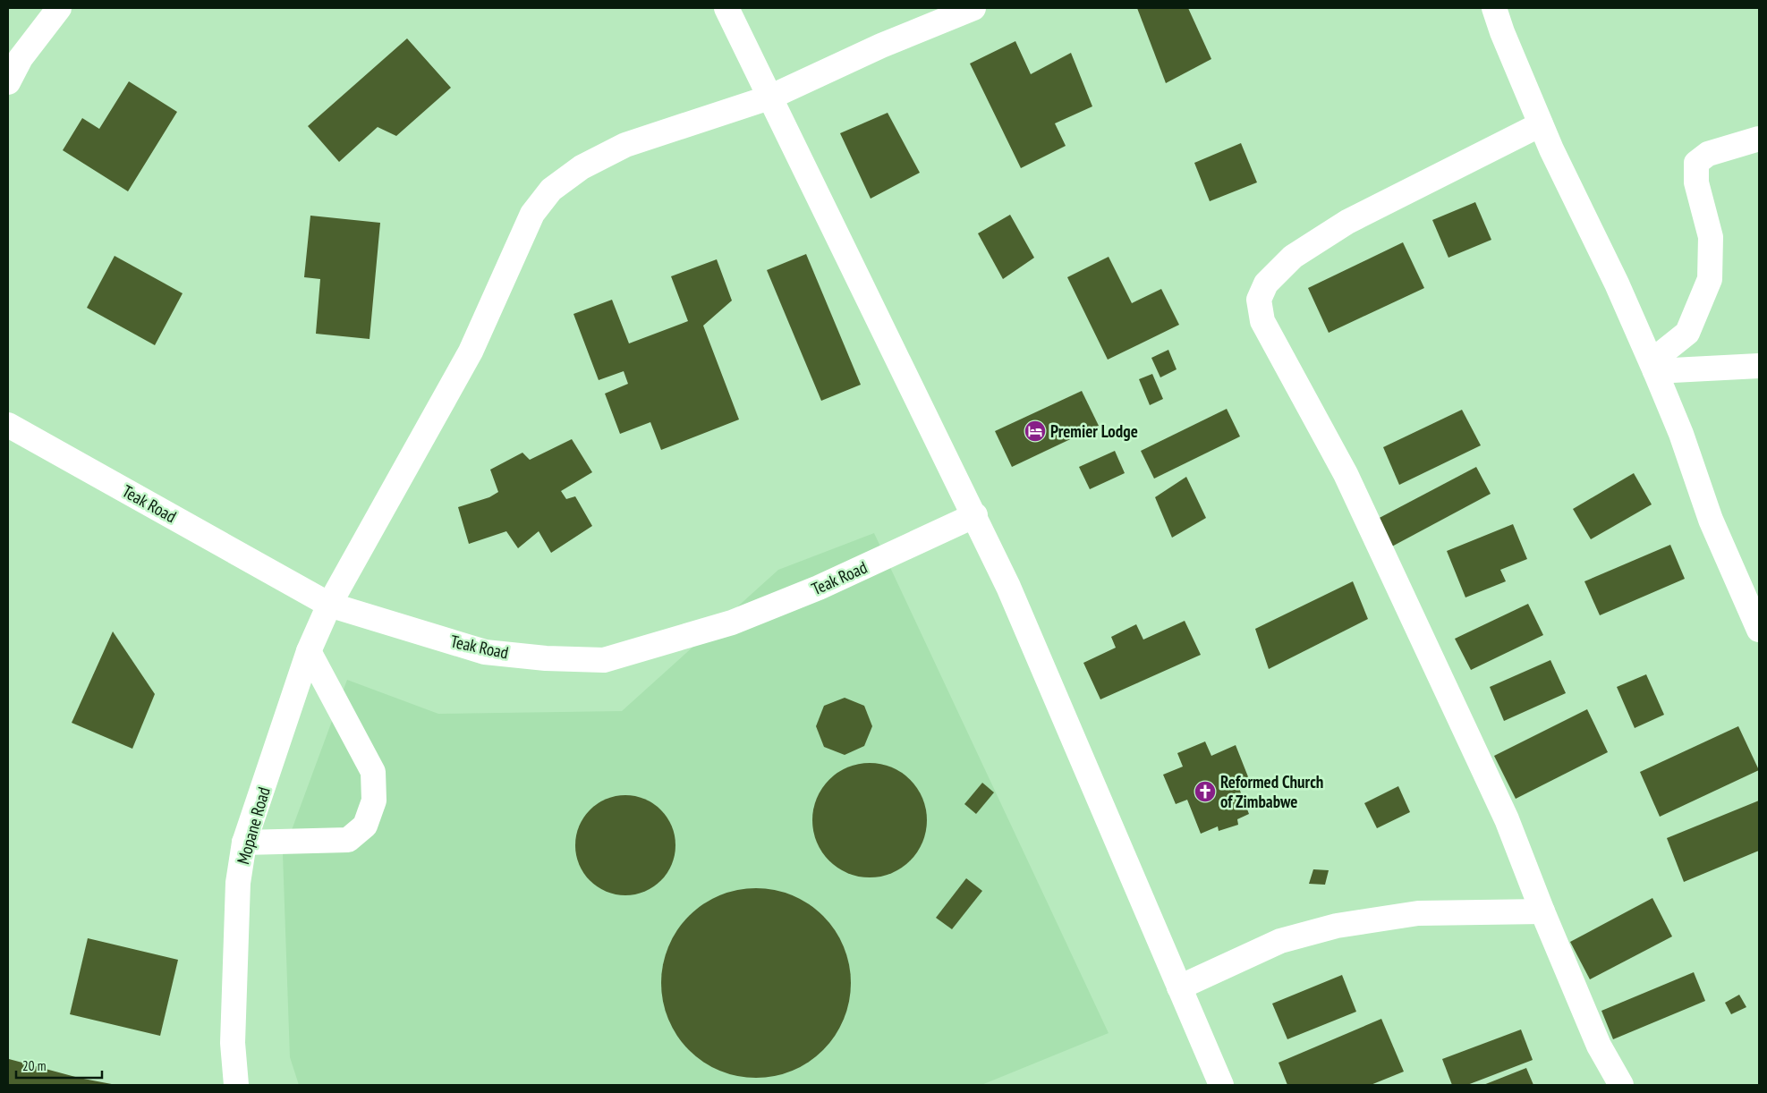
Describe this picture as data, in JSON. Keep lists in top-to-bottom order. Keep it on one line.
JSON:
{"streets":{"street":["Teak Road","Mopane Road"]},"crossings":[["Teak Road","Mopane Road"]],"places":{"hotel":["Premier Lodge"],"church":["Reformed Church of Zimbabwe"]},"scale_bar":"20 m"}
